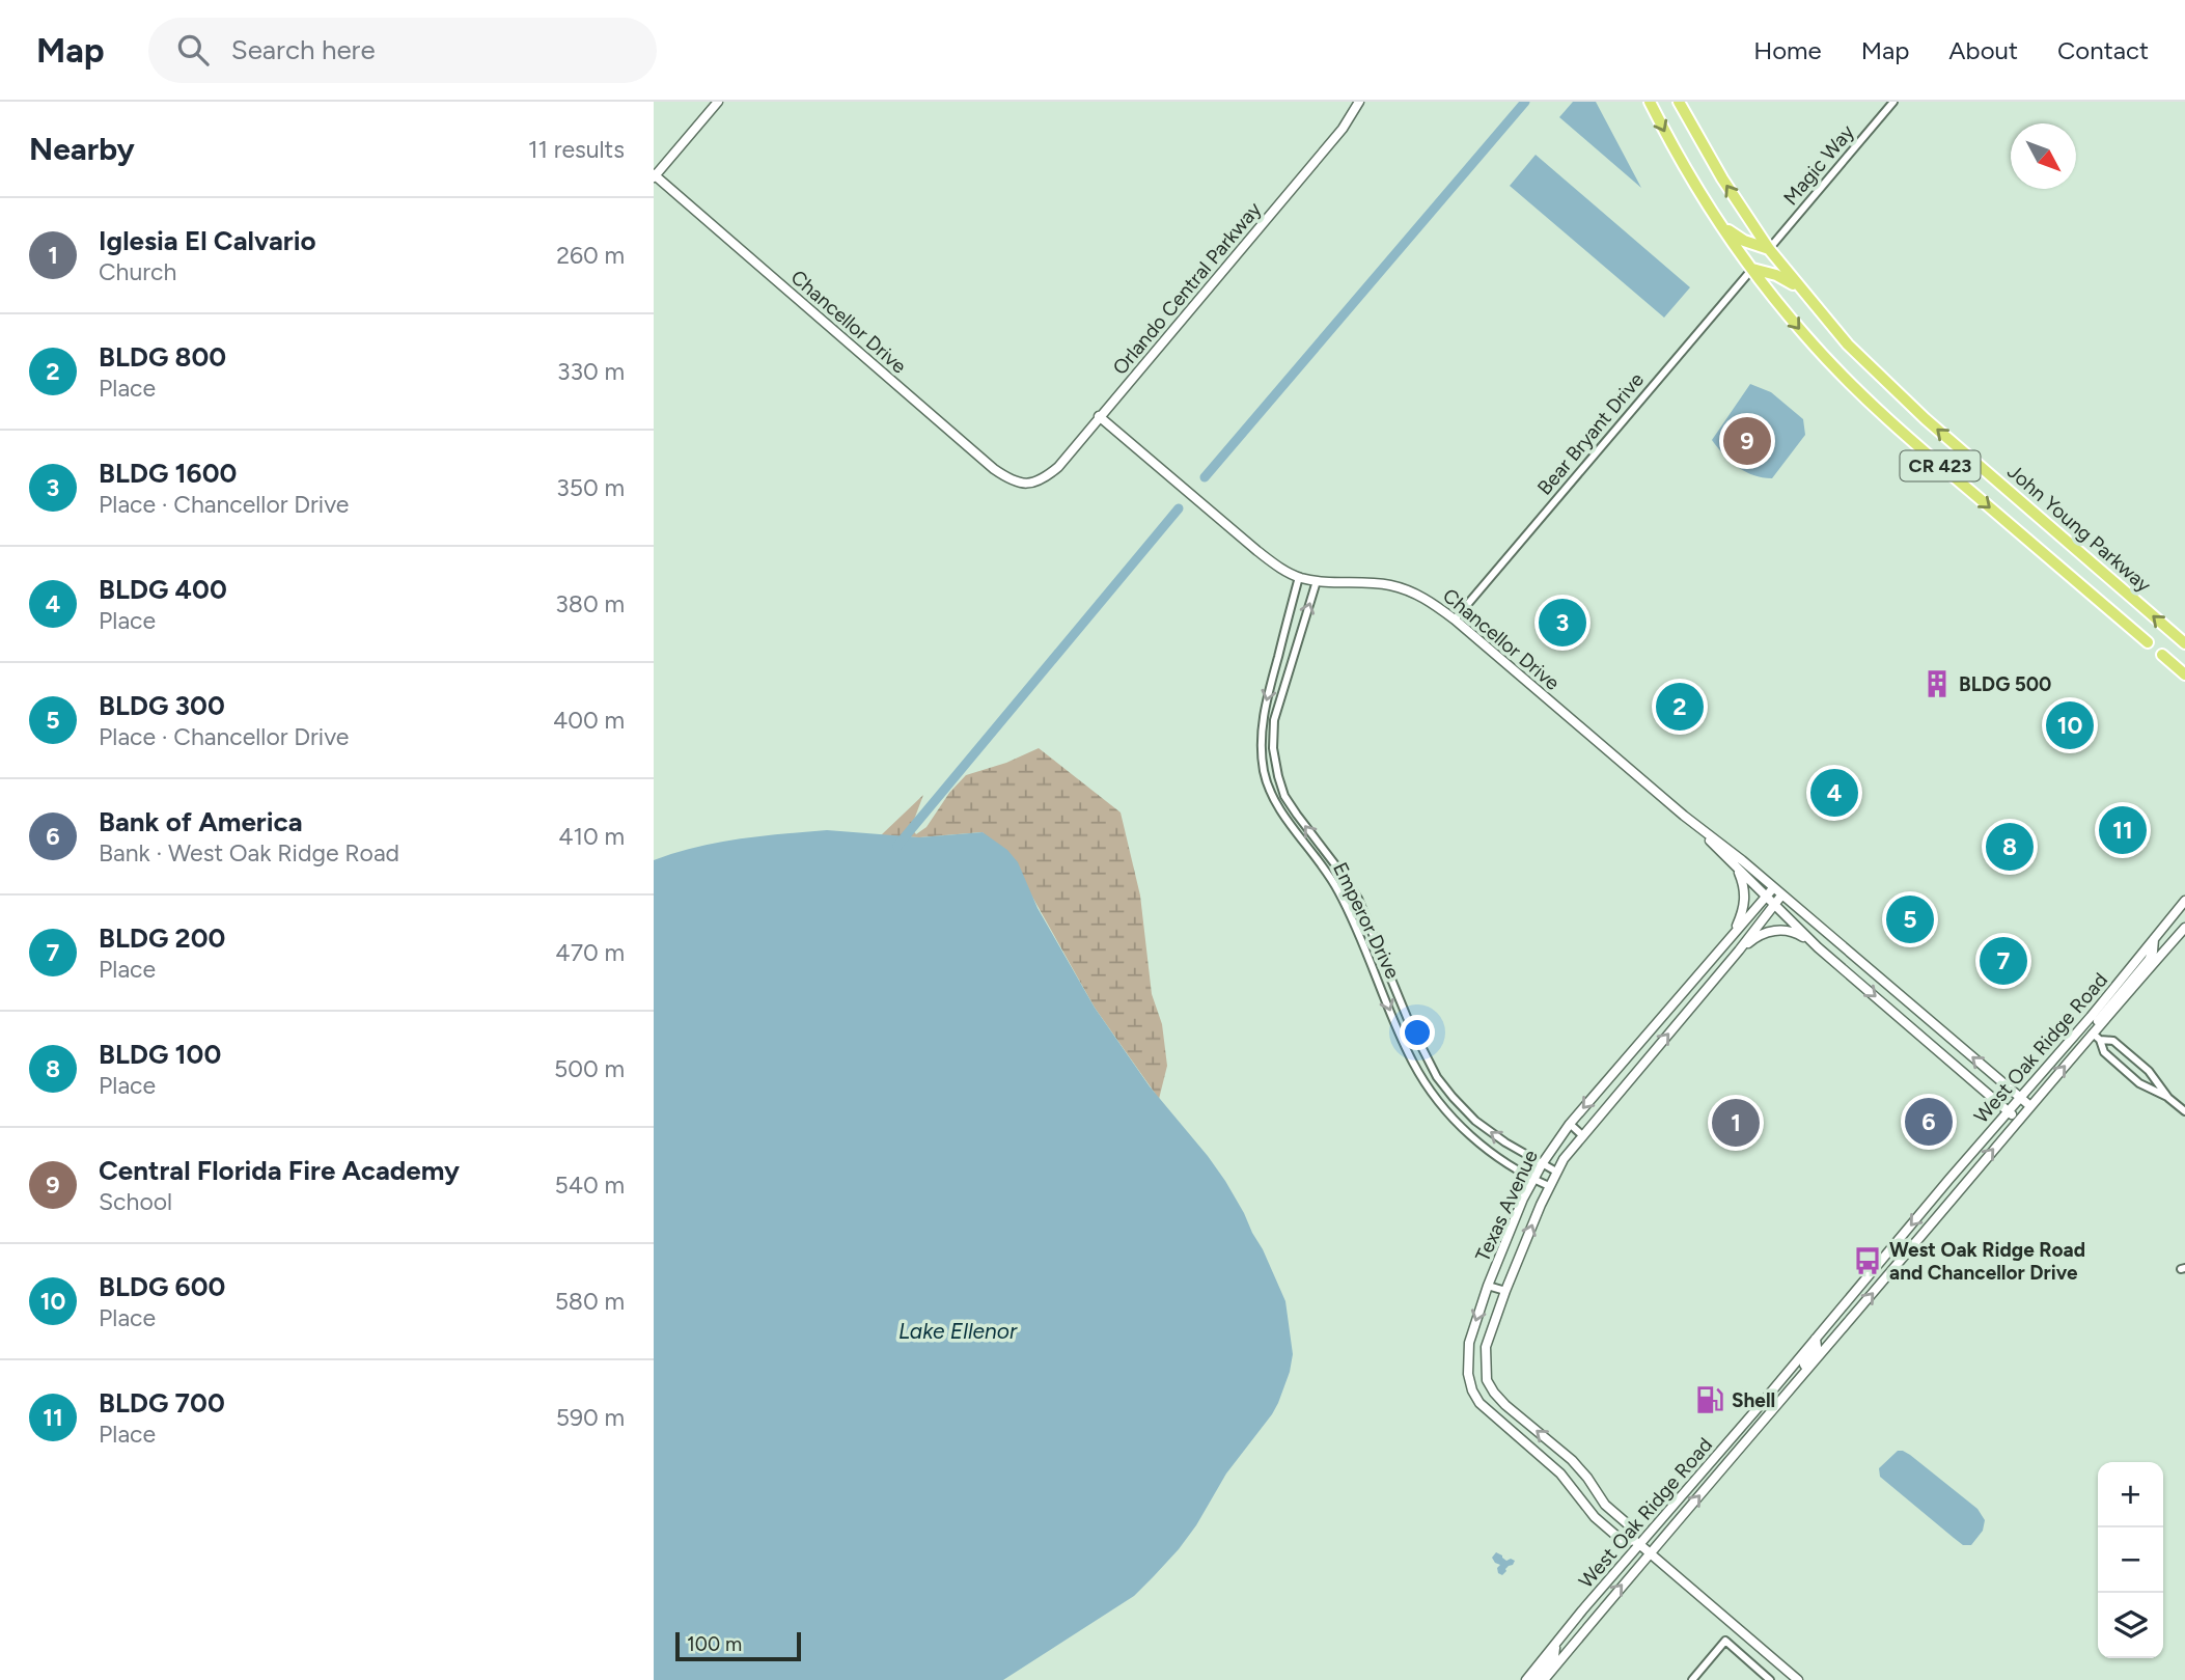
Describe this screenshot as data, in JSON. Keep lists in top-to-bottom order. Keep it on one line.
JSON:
{"streets":{"highway":["CR 423","John Young Parkway"],"street":["Magic Way","Orlando Central Parkway","Chancellor Drive","Bear Bryant Drive","Emperor Drive","West Oak Ridge Road","Texas Avenue"]},"crossings":[["Magic Way","John Young Parkway"],["Orlando Central Parkway","Chancellor Drive"],["Chancellor Drive","Bear Bryant Drive"],["Chancellor Drive","Emperor Drive"],["Chancellor Drive","West Oak Ridge Road"],["Chancellor Drive","Texas Avenue"],["Bear Bryant Drive","CR 423"],["Emperor Drive","Texas Avenue"],["West Oak Ridge Road","Texas Avenue"]],"water":["Lake Ellenor"],"places":{"building":["BLDG 500"],"bus stop":["West Oak Ridge Road and Chancellor Drive"],"fuel station":["Shell"]},"scale_bar":"100 m","north":"bottom right","page":{"header":"Map","search":"Search here","nav":["Home","Map","About","Contact"],"heading":["Nearby","11 results"],"list":[{"mark":"1","name":"Iglesia El Calvario","note":"Church","value":"260 m"},{"mark":"2","name":"BLDG 800","note":"Place","value":"330 m"},{"mark":"3","name":"BLDG 1600","note":"Place · Chancellor Drive","value":"350 m"},{"mark":"4","name":"BLDG 400","note":"Place","value":"380 m"},{"mark":"5","name":"BLDG 300","note":"Place · Chancellor Drive","value":"400 m"},{"mark":"6","name":"Bank of America","note":"Bank · West Oak Ridge Road","value":"410 m"},{"mark":"7","name":"BLDG 200","note":"Place","value":"470 m"},{"mark":"8","name":"BLDG 100","note":"Place","value":"500 m"},{"mark":"9","name":"Central Florida Fire Academy","note":"School","value":"540 m"},{"mark":"10","name":"BLDG 600","note":"Place","value":"580 m"},{"mark":"11","name":"BLDG 700","note":"Place","value":"590 m"}],"pins":["9","3","2","10","4","11","8","5","7","6","1"],"map_buttons":["+","−"],"scale":"100 m"}}
